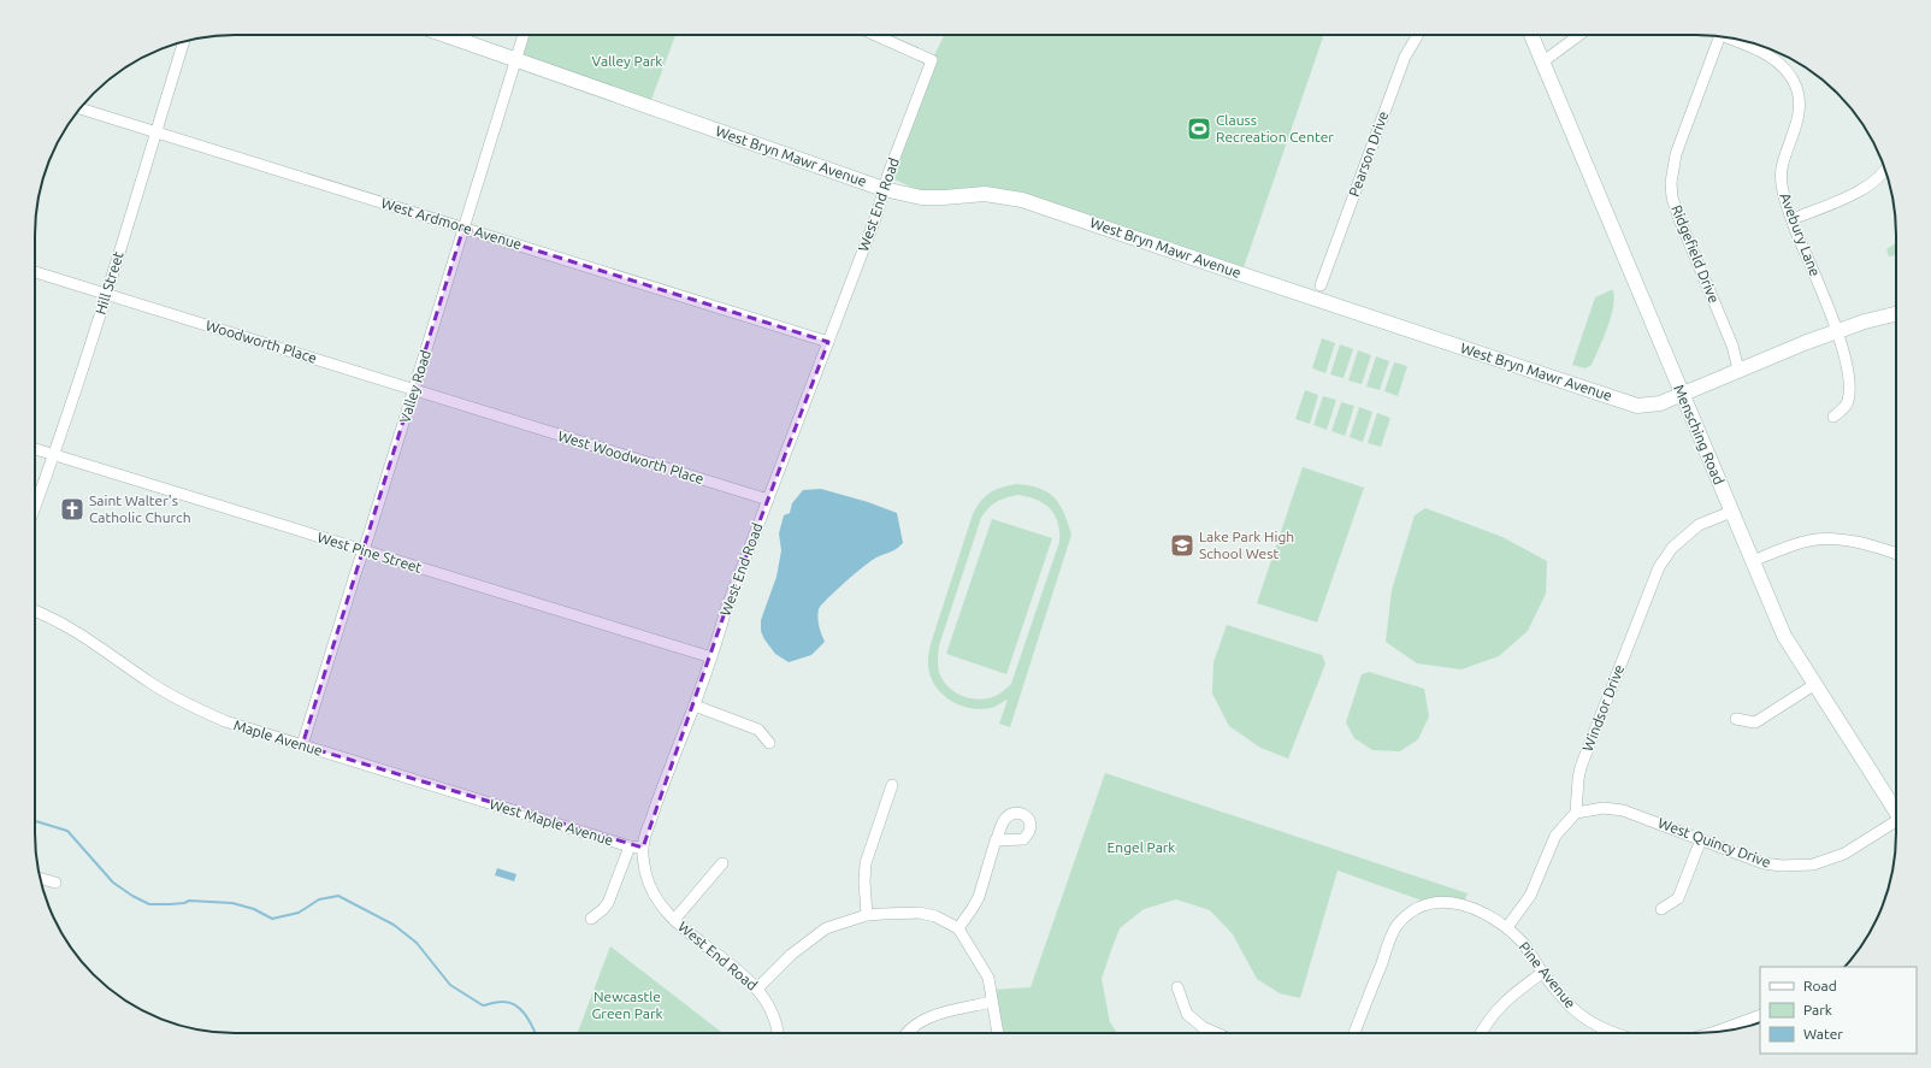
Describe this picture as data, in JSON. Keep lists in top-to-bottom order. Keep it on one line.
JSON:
{"streets":{"street":["Pearson Drive","West Bryn Mawr Avenue","West End Road","West Ardmore Avenue","Avebury Lane","Ridgefield Drive","Hill Street","Woodworth Place","Valley Road","Mensching Road","West Woodworth Place","West Pine Street","Windsor Drive","Maple Avenue","West Maple Avenue","West Quincy Drive","Pine Avenue"]},"crossings":[["West Bryn Mawr Avenue","West End Road"],["West Bryn Mawr Avenue","Avebury Lane"],["West Bryn Mawr Avenue","Ridgefield Drive"],["West Bryn Mawr Avenue","Valley Road"],["West Bryn Mawr Avenue","Mensching Road"],["West End Road","West Ardmore Avenue"],["West End Road","West Woodworth Place"],["West End Road","West Pine Street"],["West End Road","West Maple Avenue"],["West Ardmore Avenue","Hill Street"],["West Ardmore Avenue","Valley Road"],["Hill Street","Woodworth Place"],["Hill Street","West Pine Street"],["Woodworth Place","Valley Road"],["Woodworth Place","West Woodworth Place"],["Valley Road","West Pine Street"],["Valley Road","Maple Avenue"],["Mensching Road","Windsor Drive"],["Windsor Drive","West Quincy Drive"],["Maple Avenue","West Maple Avenue"]],"parks":["Valley Park","Engel Park","Newcastle Green Park"],"places":{"sports":["Clauss Recreation Center"],"church":["Saint Walter's Catholic Church"],"school or university":["Lake Park High School West"]},"legend":["Road","Park","Water"]}
